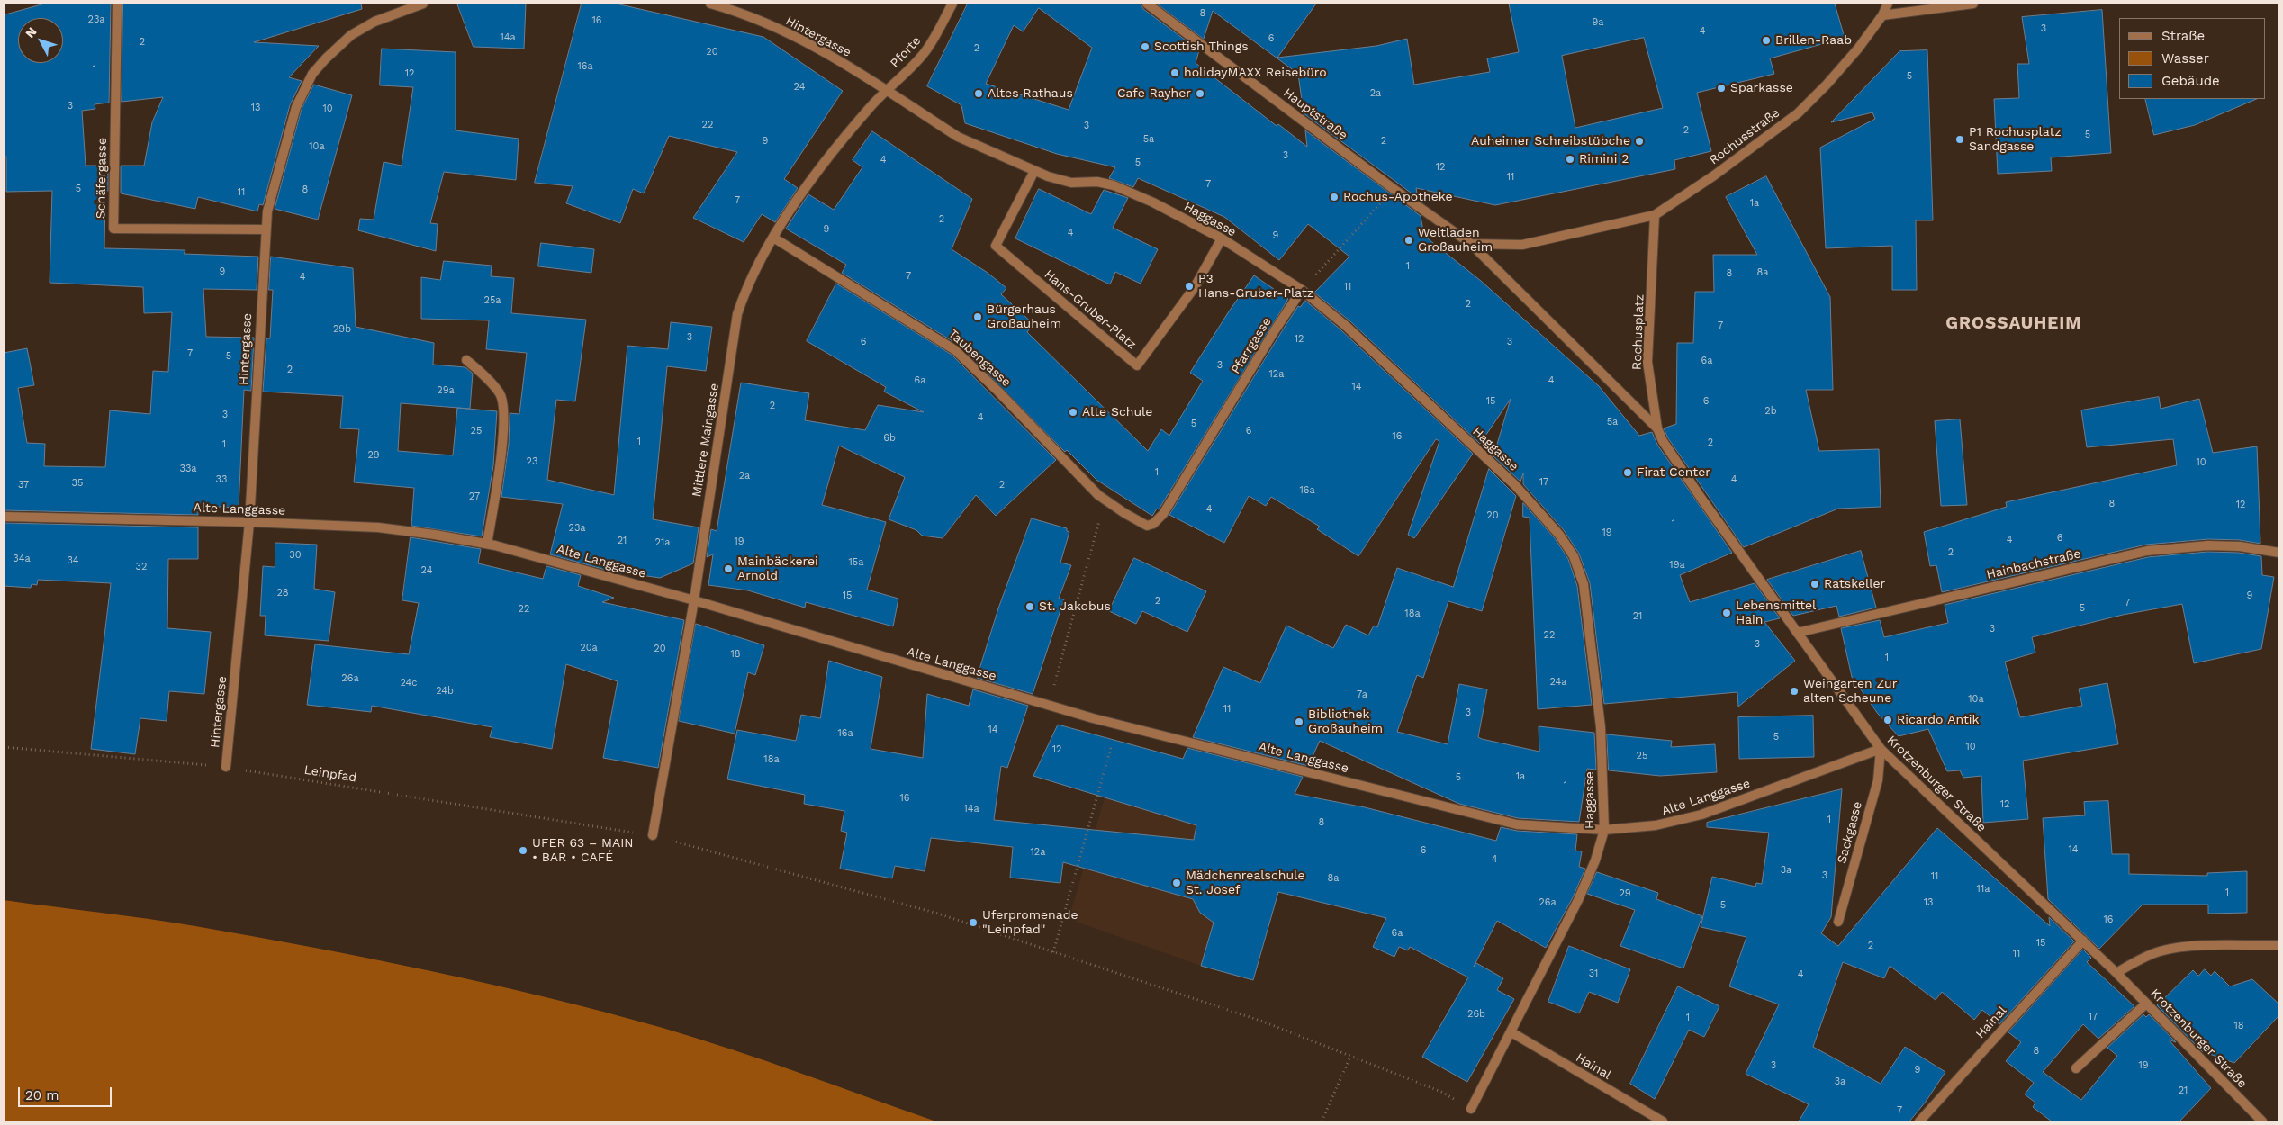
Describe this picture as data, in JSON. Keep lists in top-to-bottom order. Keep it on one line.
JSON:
{"streets":{"street":["Hintergasse","Pforte","Hauptstraße","Rochusstraße","Schäfergasse","Haggasse","Hans-Gruber-Platz","Rochusplatz","Pfarrgasse","Taubengasse","Mittlere Maingasse","Alte Langgasse","Hainbachstraße","Krotzenburger Straße","Sackgasse","Hainal"],"path":["Leinpfad"]},"crossings":[["Hintergasse","Pforte"],["Hintergasse","Schäfergasse"],["Hintergasse","Haggasse"],["Hintergasse","Mittlere Maingasse"],["Hintergasse","Alte Langgasse"],["Hintergasse","Leinpfad"],["Pforte","Haggasse"],["Pforte","Mittlere Maingasse"],["Rochusstraße","Rochusplatz"],["Haggasse","Hans-Gruber-Platz"],["Haggasse","Pfarrgasse"],["Haggasse","Mittlere Maingasse"],["Haggasse","Alte Langgasse"],["Haggasse","Leinpfad"],["Haggasse","Hainal"],["Rochusplatz","Krotzenburger Straße"],["Pfarrgasse","Taubengasse"],["Taubengasse","Mittlere Maingasse"],["Mittlere Maingasse","Alte Langgasse"],["Mittlere Maingasse","Leinpfad"],["Alte Langgasse","Krotzenburger Straße"],["Alte Langgasse","Sackgasse"],["Hainbachstraße","Krotzenburger Straße"],["Krotzenburger Straße","Sackgasse"],["Krotzenburger Straße","Hainal"]],"districts":["GROSSAUHEIM"],"places":["Brillen-Raab","Scottish Things","holidayMAXX Reisebüro","Sparkasse","Altes Rathaus","Cafe Rayher","P1 Rochusplatz Sandgasse","Auheimer Schreibstübche","Rimini 2","Rochus-Apotheke","Weltladen Großauheim","P3 Hans-Gruber-Platz","Bürgerhaus Großauheim","Alte Schule","Firat Center","Mainbäckerei Arnold","Ratskeller","St. Jakobus","Lebensmittel Hain","Weingarten Zur alten Scheune","Ricardo Antik","Bibliothek Großauheim","UFER 63 – MAIN • BAR • CAFÉ","Mädchenrealschule St. Josef","Uferpromenade \"Leinpfad\""],"house_numbers":["8","23a","16","9a","3","4","14a","6","2","2","20","16a","1","12","5","24","2a","3","13","10","22","3","2","5","5a","9","2","10a","3","4","5","12","11","7","5","8","11","7","1a","2","9","4","9","1","9","8a","8","7","4","11","25a","2","7","29b","3","12","6","3","7","5","6a","3","2","12a","6a","4","14","29a","15","6","2","2b","3","4","5a","5","25","6","16","6b","1","2","1","29","23","10","33a","1","2a","33","4","17","35","37","2","16a","27","8","12","4","20","1","23a","19","6","4","21","19","21a","2","30","34a","34","15a","19a","32","24","28","15","9","2","7","5","22","18a","21","3","22","3","20a","20","18","1","26a","24a","24c","24b","7a","10a","11","3","14","16a","5","10","12","25","18a","1a","5","1","16","12","14a","1","8","14","6","12a","4","3a","3","11","8a","11a","1","29","26a","13","5","16","6a","15","2","11","31","4","26b","17","1","18","8","3","19","9","3a","21","7"],"legend":["Straße","Wasser","Gebäude"],"scale_bar":"20 m","north":"top left"}
